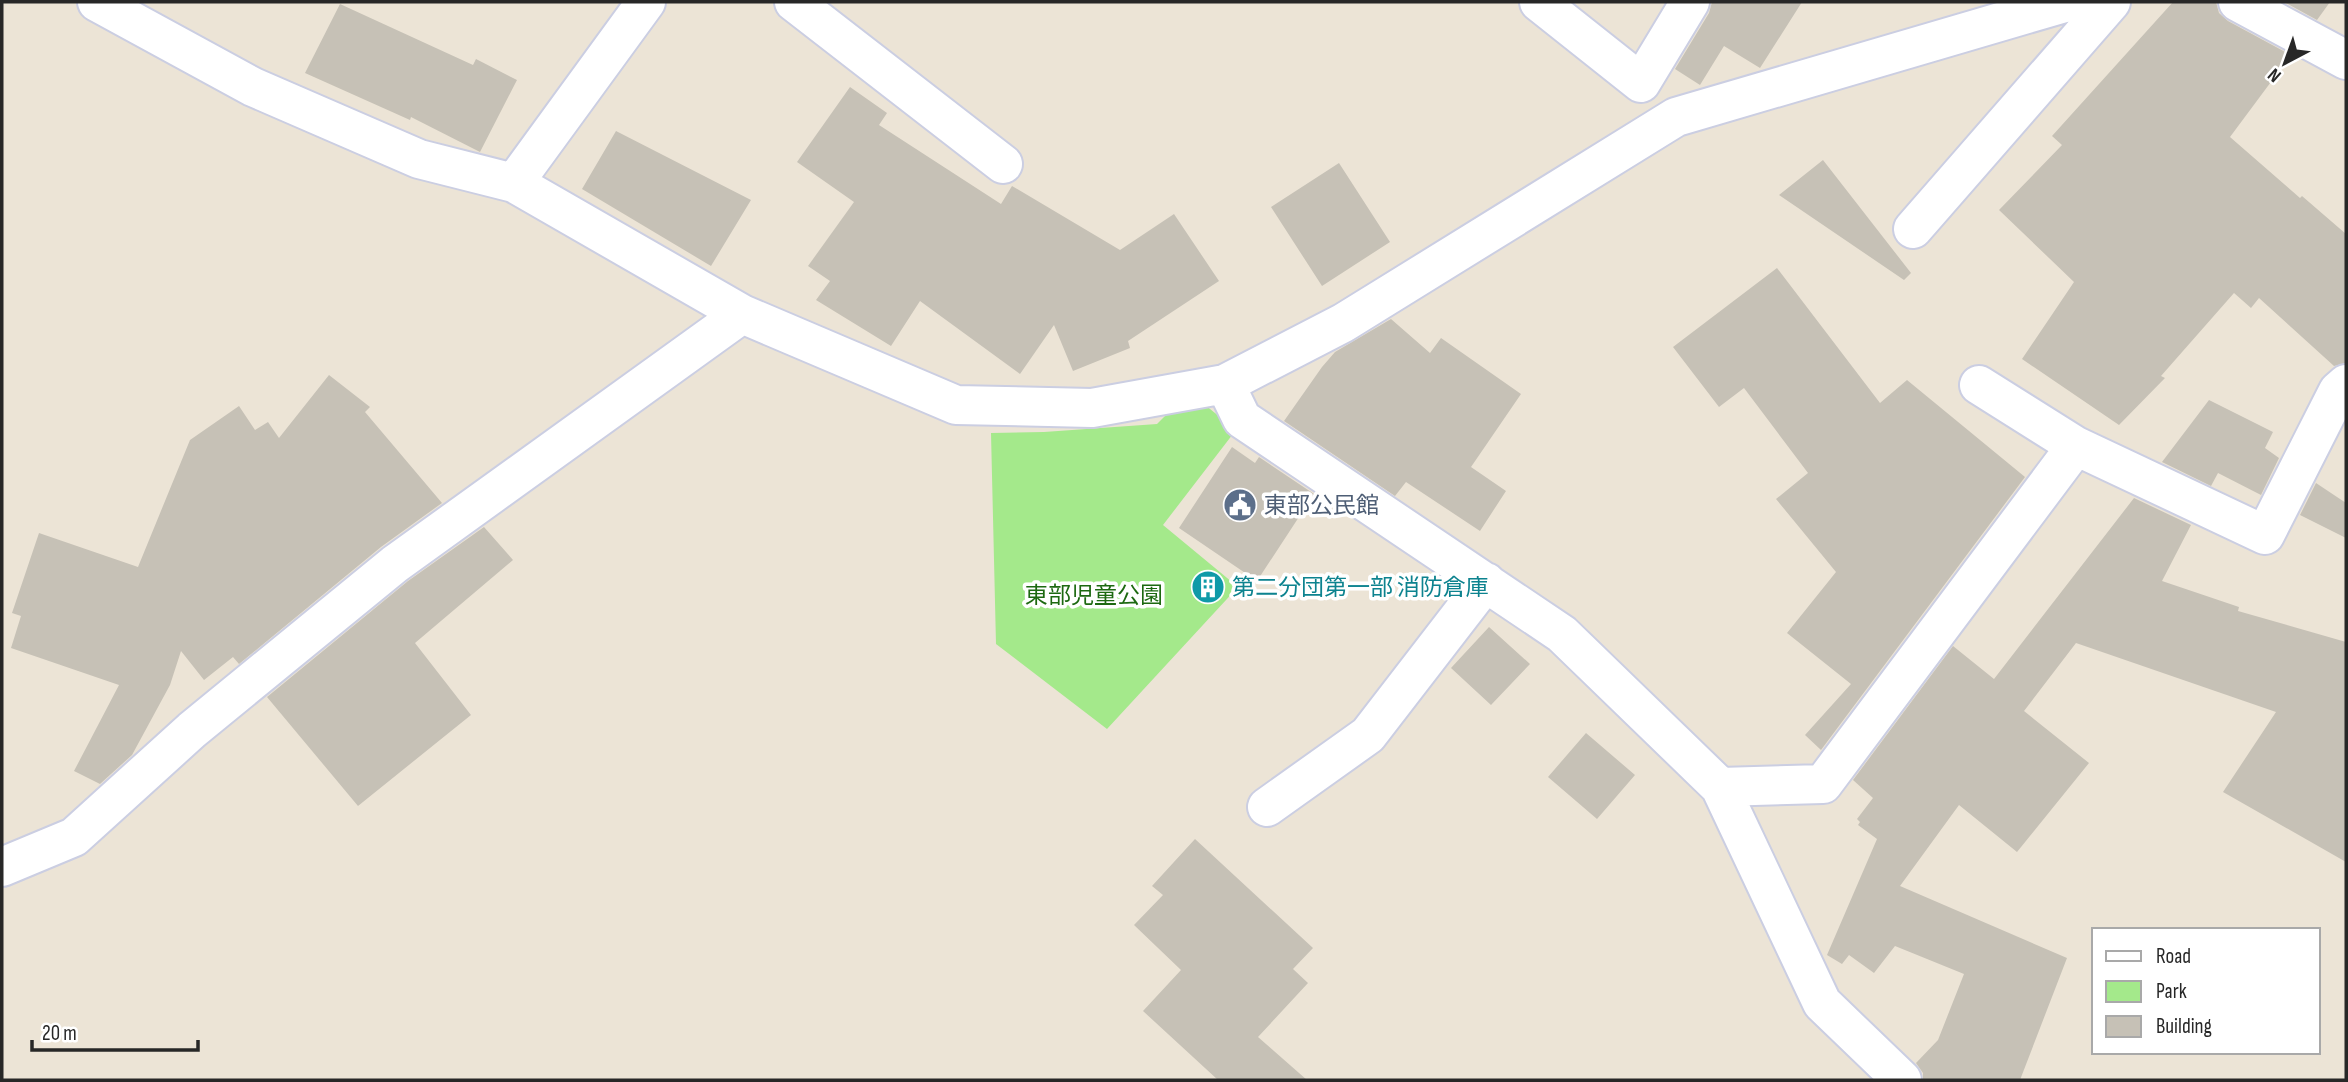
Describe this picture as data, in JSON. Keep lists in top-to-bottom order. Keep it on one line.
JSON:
{"parks":["東部児童公園"],"places":{"public building":["東部公民館"],"building":["第二分団第一部 消防倉庫"]},"legend":["Road","Park","Building"],"scale_bar":"20 m","north":"bottom left"}
